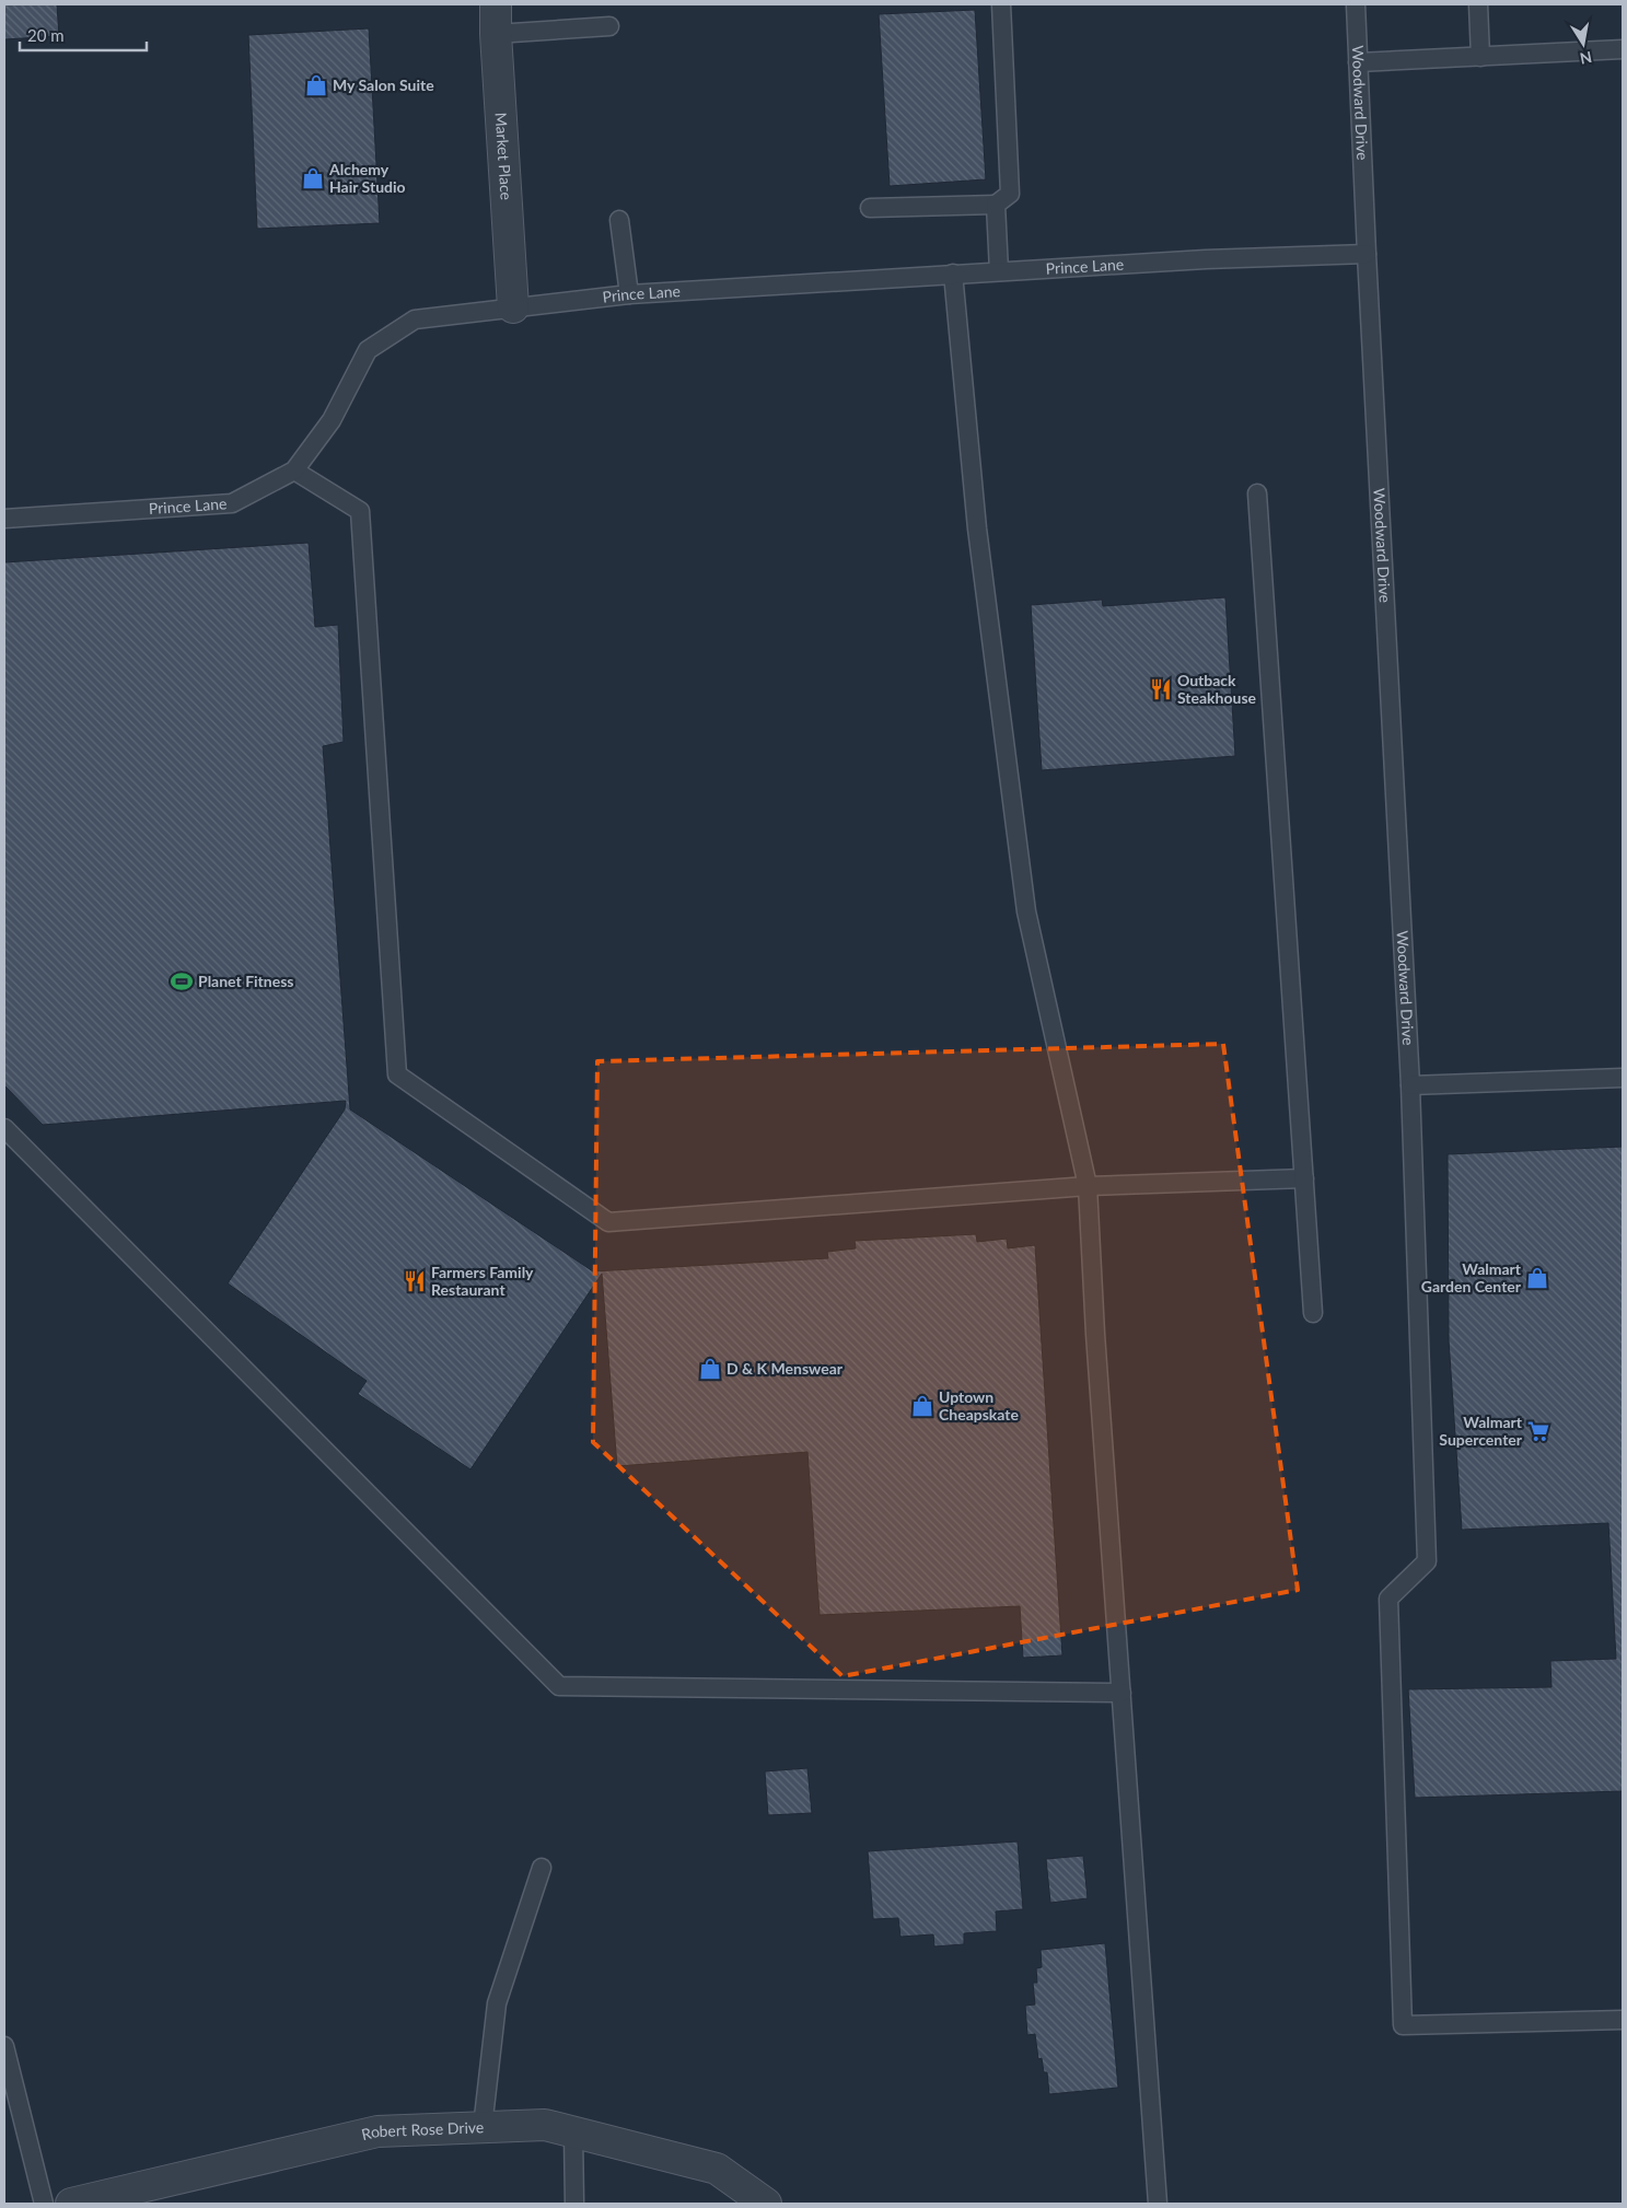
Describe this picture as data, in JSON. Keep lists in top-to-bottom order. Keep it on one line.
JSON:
{"streets":{"street":["Market Place","Robert Rose Drive"],"lane":["Woodward Drive","Prince Lane"]},"crossings":[["Woodward Drive","Prince Lane"],["Market Place","Prince Lane"]],"places":{"shop":["My Salon Suite","Alchemy Hair Studio","Walmart Garden Center","D & K Menswear","Uptown Cheapskate"],"restaurant":["Outback Steakhouse","Farmers Family Restaurant"],"sports":["Planet Fitness"],"supermarket":["Walmart Supercenter"]},"scale_bar":"20 m","north":"bottom"}
